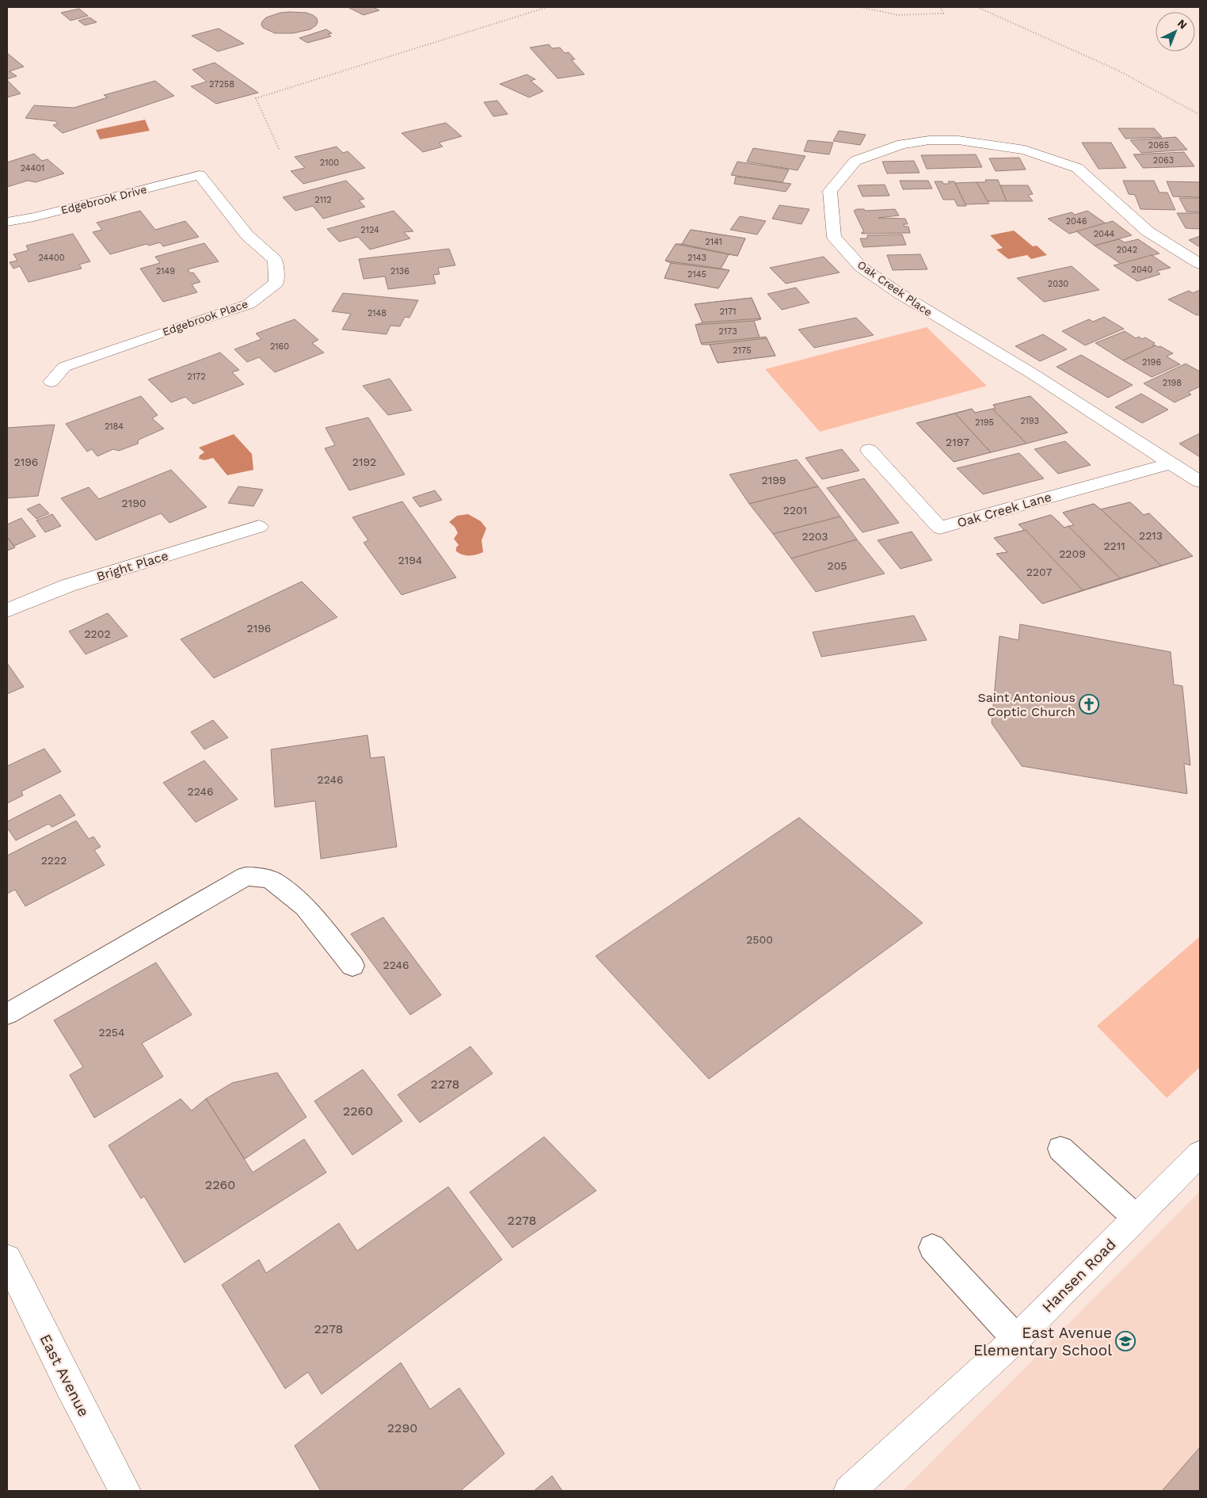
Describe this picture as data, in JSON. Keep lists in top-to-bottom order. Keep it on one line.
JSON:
{"streets":{"street":["Edgebrook Drive","Oak Creek Place","Edgebrook Place","Oak Creek Lane","Bright Place","Hansen Road","East Avenue"]},"crossings":[["Edgebrook Drive","Edgebrook Place"],["Oak Creek Place","Oak Creek Lane"]],"places":{"church":["Saint Antonious Coptic Church"],"school or university":["East Avenue Elementary School"]},"house_numbers":["27258","2065","2063","2100","24401","2112","2046","2124","2044","2141","2042","24400","2143","2040","2149","2136","2145","2030","2171","2148","2173","2160","2175","2196","2172","2198","2193","2195","2184","2197","2196","2192","2199","2190","2201","2213","2203","2211","2209","2194","205","2207","2196","2202","2246","2246","2222","2500","2246","2254","2278","2260","2260","2278","2278","2290"],"north":"top right"}
